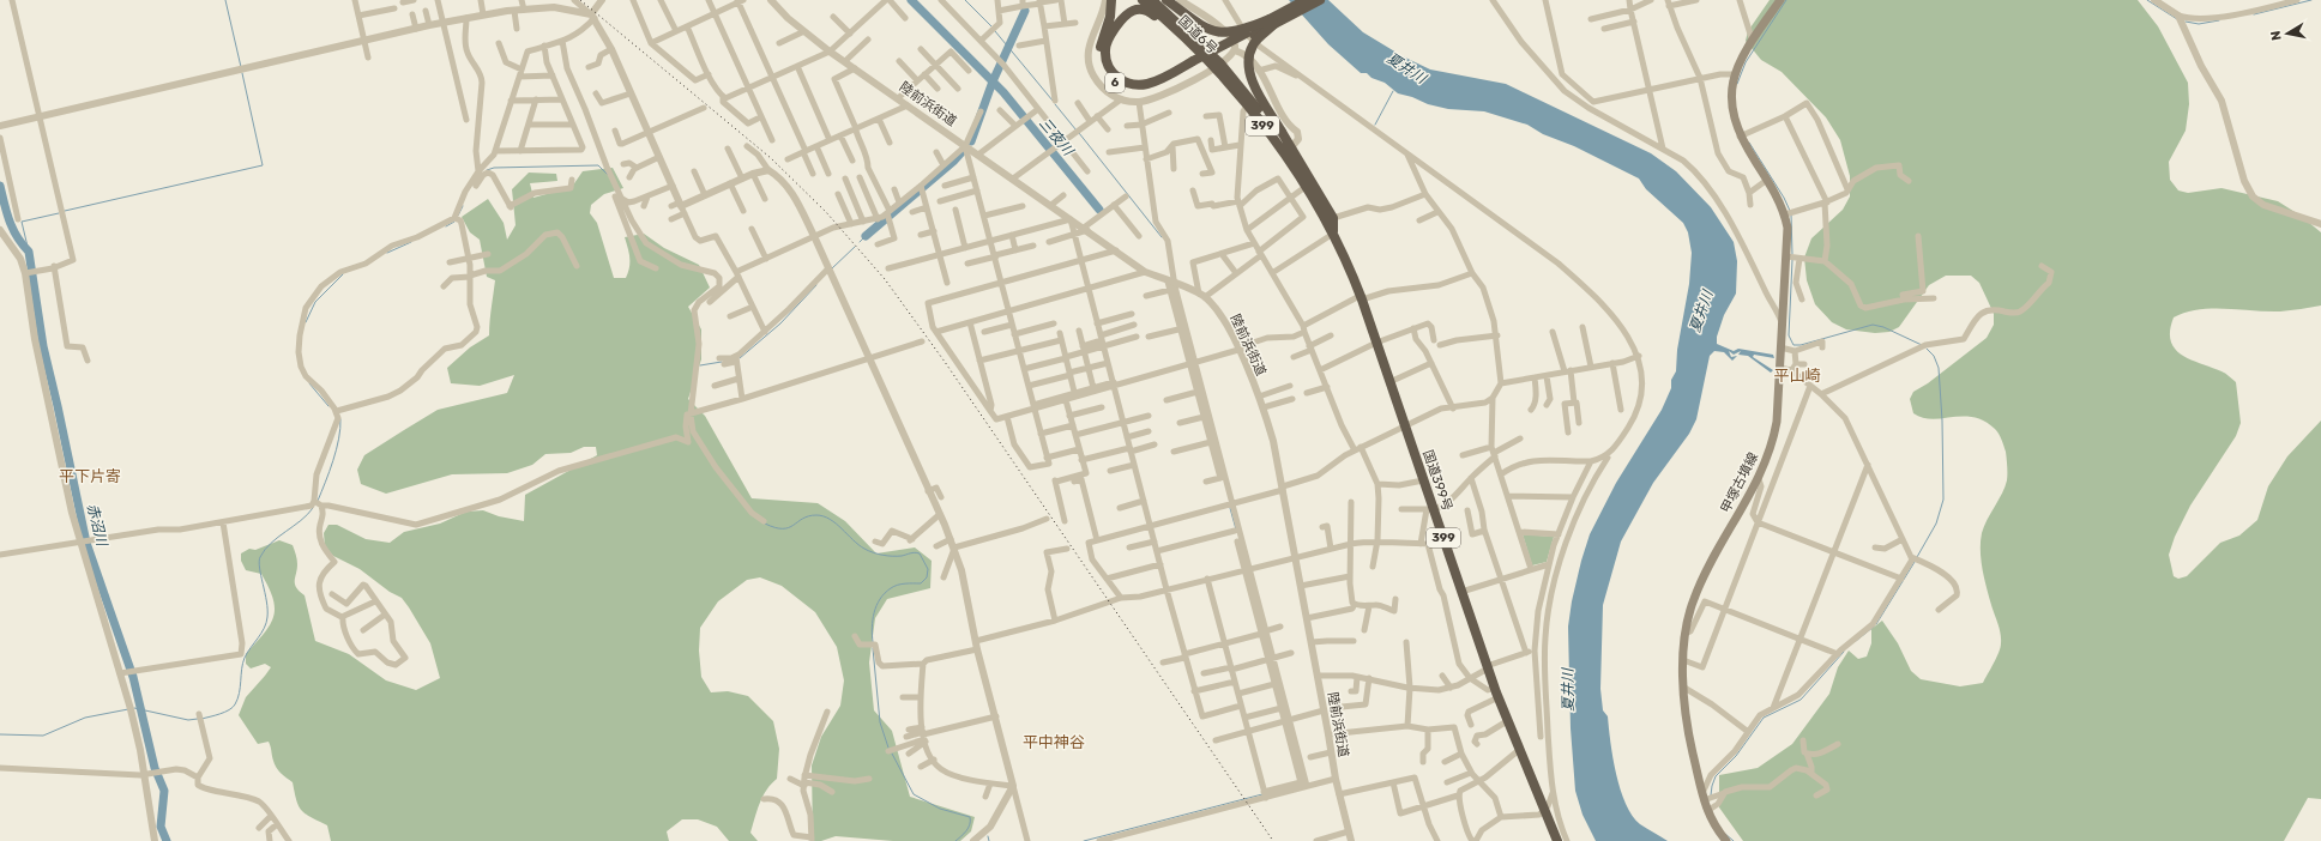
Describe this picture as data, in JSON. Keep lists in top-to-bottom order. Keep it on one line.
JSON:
{"streets":{"highway":["国道6号","6","399","国道399号"],"main road":["甲塚古墳線"],"street":["陸前浜街道"]},"crossings":[["国道6号","6"],["国道6号","国道399号"]],"districts":["平山崎","平下片寄","平中神谷"],"water":["夏井川","三夜川","赤沼川"],"north":"left"}
